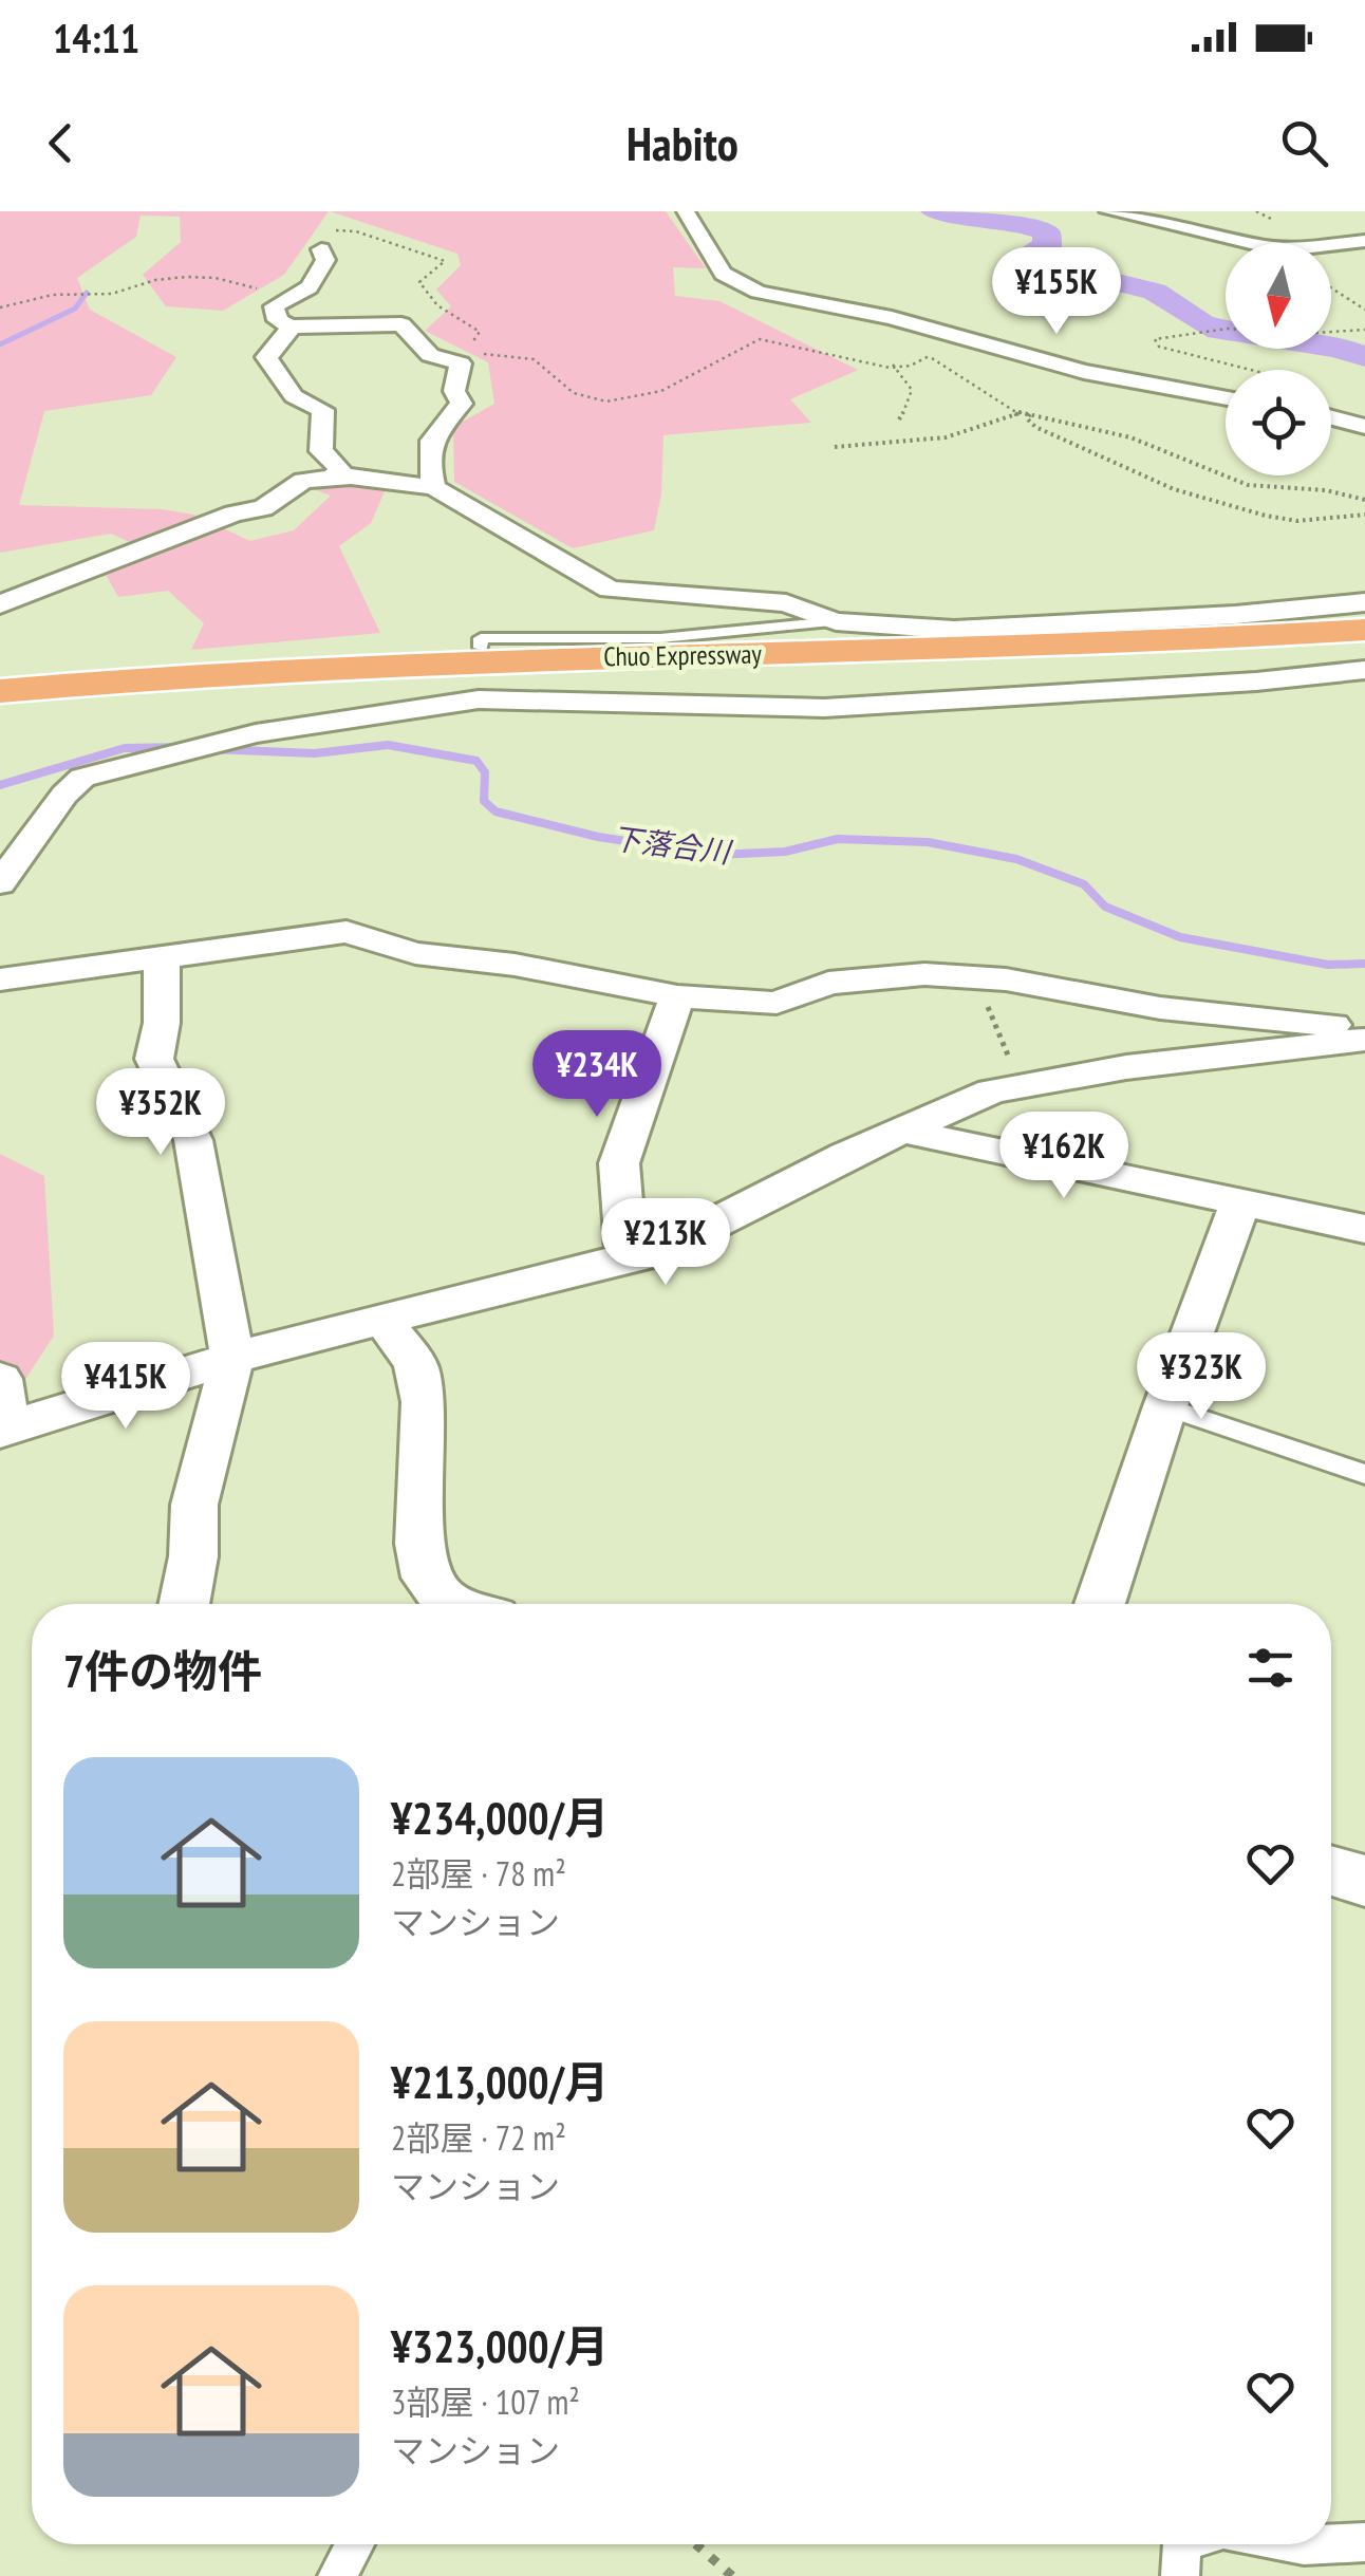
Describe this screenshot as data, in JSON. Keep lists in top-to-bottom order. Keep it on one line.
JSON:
{"streets":{"highway":["Chuo Expressway"]},"water":["下落合川"],"north":"bottom","page":{"status":"14:11","header":"Habito","price":["¥155K","¥234K","¥352K","¥162K","¥213K","¥323K","¥415K"],"heading":"7件の物件","list":[{"name":"¥234,000/月","note":"2部屋 · 78 m² · マンション"},{"name":"¥213,000/月","note":"2部屋 · 72 m² · マンション"},{"name":"¥323,000/月","note":"3部屋 · 107 m² · マンション"}]}}
